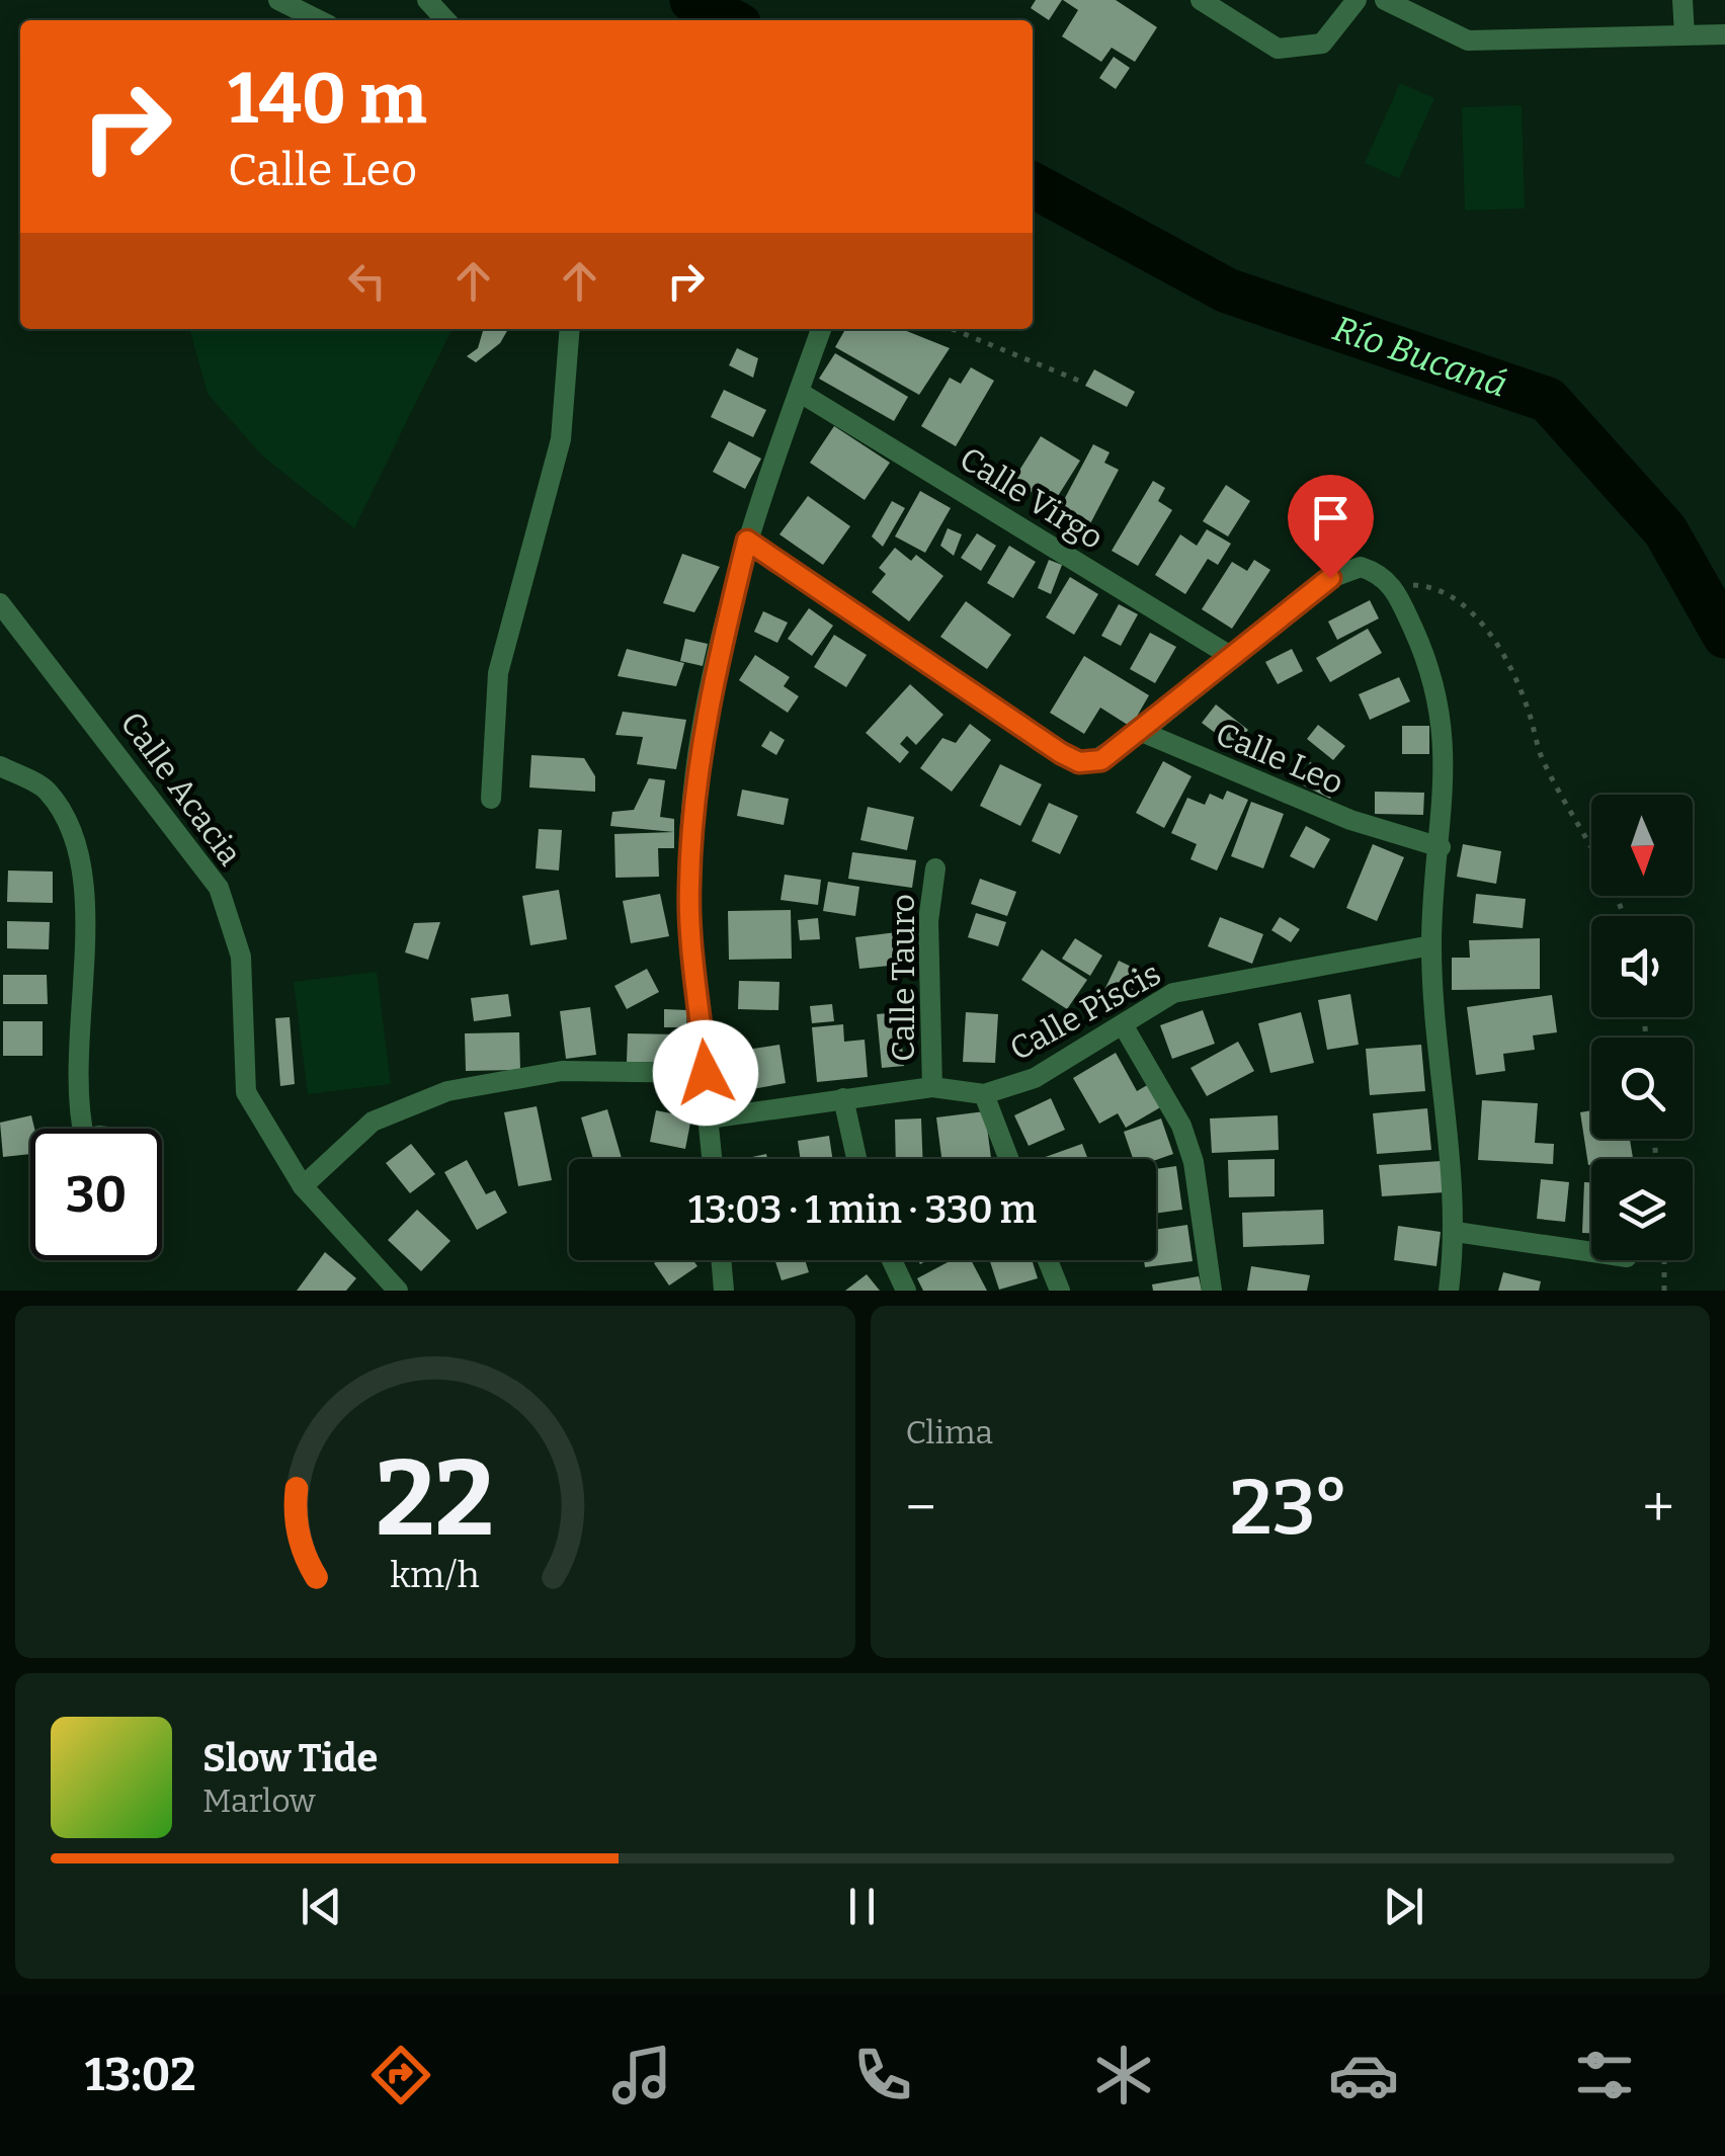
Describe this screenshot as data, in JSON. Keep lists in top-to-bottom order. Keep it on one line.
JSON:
{"streets":{"street":["Calle Virgo","Calle Leo","Calle Acacia","Calle Tauro","Calle Piscis"]},"crossings":[["Calle Tauro","Calle Piscis"]],"water":["Río Bucaná"],"north":"bottom","page":{"turn":["140 m","Calle Leo"],"limit":"30","trip":"13:03 · 1 min · 330 m","tile":"Clima","heat":["−","23°","+"],"song":["Slow Tide","Marlow"],"tabs":"13:02","gauge":["22","km/h"]}}
